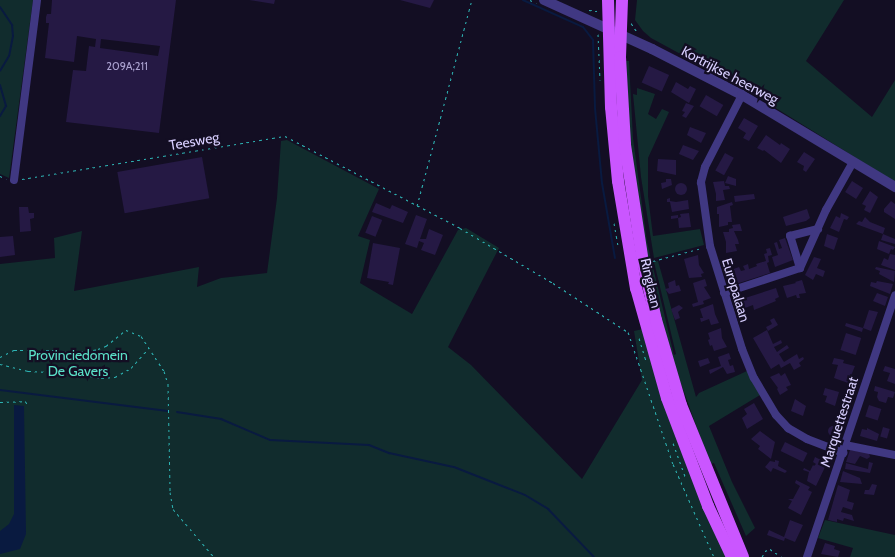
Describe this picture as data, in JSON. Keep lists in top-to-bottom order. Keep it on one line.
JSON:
{"streets":{"main road":["Ringlaan"],"street":["Kortrijkse heerweg","Europalaan","Marquettestraat"],"path":["Teesweg"]},"crossings":[["Kortrijkse heerweg","Ringlaan"],["Kortrijkse heerweg","Europalaan"],["Europalaan","Marquettestraat"]],"parks":["Provinciedomein De Gavers"],"house_numbers":["209A;211"]}
